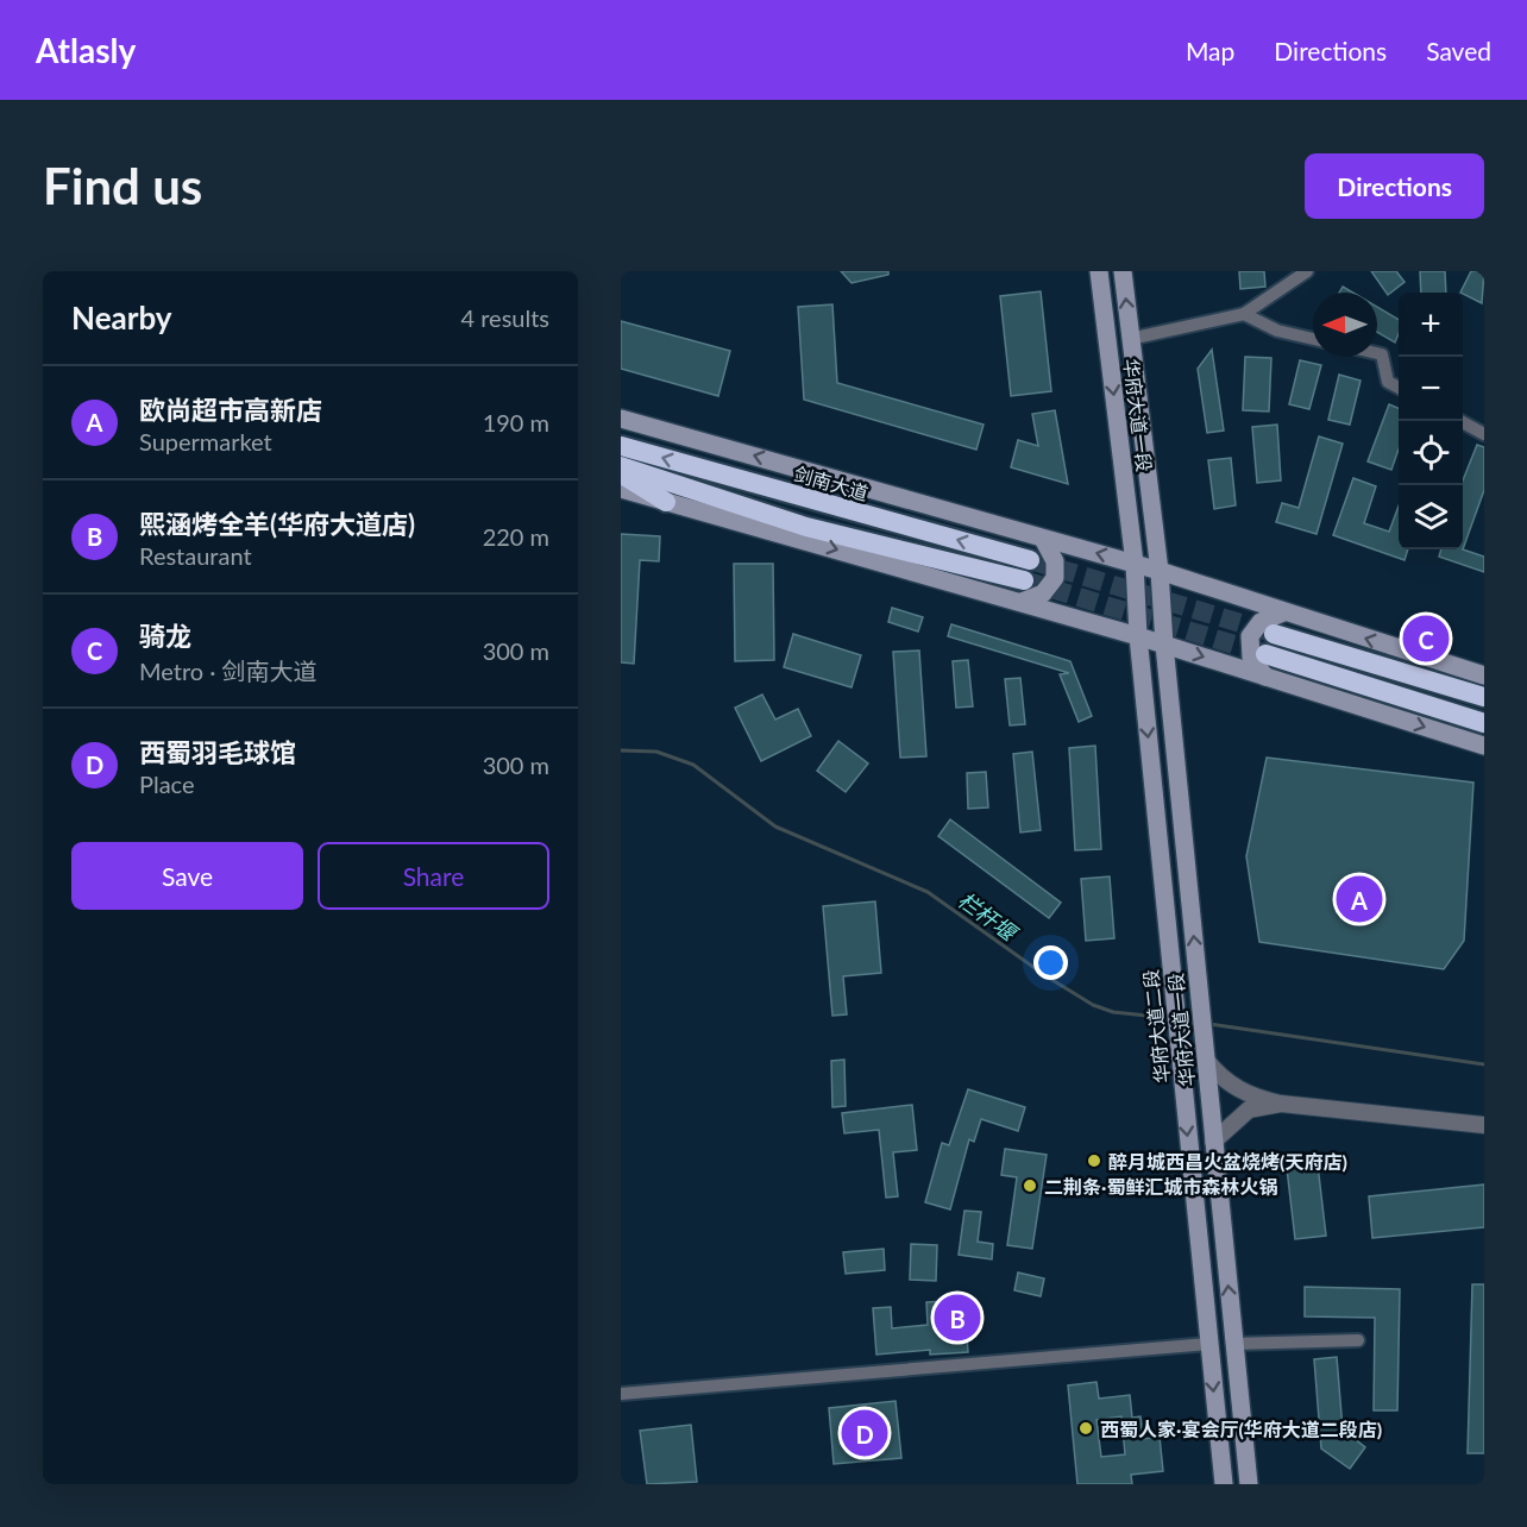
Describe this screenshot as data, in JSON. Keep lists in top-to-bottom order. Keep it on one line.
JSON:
{"streets":{"highway":["剑南大道"],"main road":["华府大道一段","华府大道二段"]},"crossings":[["华府大道一段","华府大道二段"]],"one_way":["华府大道二段"],"water":["栏杆堰"],"places":["醉月城西昌火盆烧烤(天府店)","二荆条·蜀鲜汇城市森林火锅","西蜀人家·宴会厅(华府大道二段店)"],"north":"left","page":{"header":"Atlasly","nav":["Map","Directions","Saved"],"buttons":["Directions",["Save","Share"]],"title":"Find us","heading":["Nearby","4 results"],"map_buttons":["+","−"],"list":[{"mark":"A","name":"欧尚超市高新店","note":"Supermarket","value":"190 m"},{"mark":"B","name":"熙涵烤全羊(华府大道店)","note":"Restaurant","value":"220 m"},{"mark":"C","name":"骑龙","note":"Metro · 剑南大道","value":"300 m"},{"mark":"D","name":"西蜀羽毛球馆","note":"Place","value":"300 m"}],"pins":["C","A","B","D"]}}
